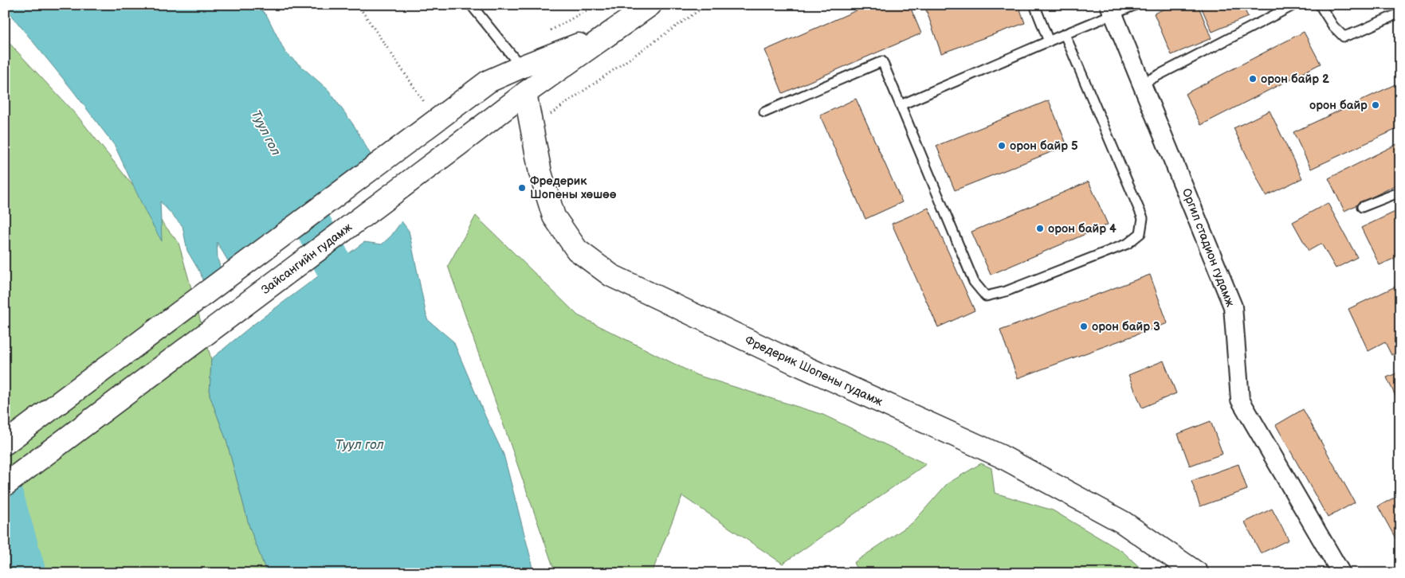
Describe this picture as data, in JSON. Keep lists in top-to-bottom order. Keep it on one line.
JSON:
{"streets":{"main road":["Зайсангийн гудамж","Фредерик Шопены гудамж"],"street":["Оргил стадион гудамж"]},"crossings":[["Зайсангийн гудамж","Фредерик Шопены гудамж"]],"water":["Туул гол"],"places":["орон байр 2","орон байр","орон байр 5","Фредерик Шопены хөшөө","орон байр 4","орон байр 3"]}
